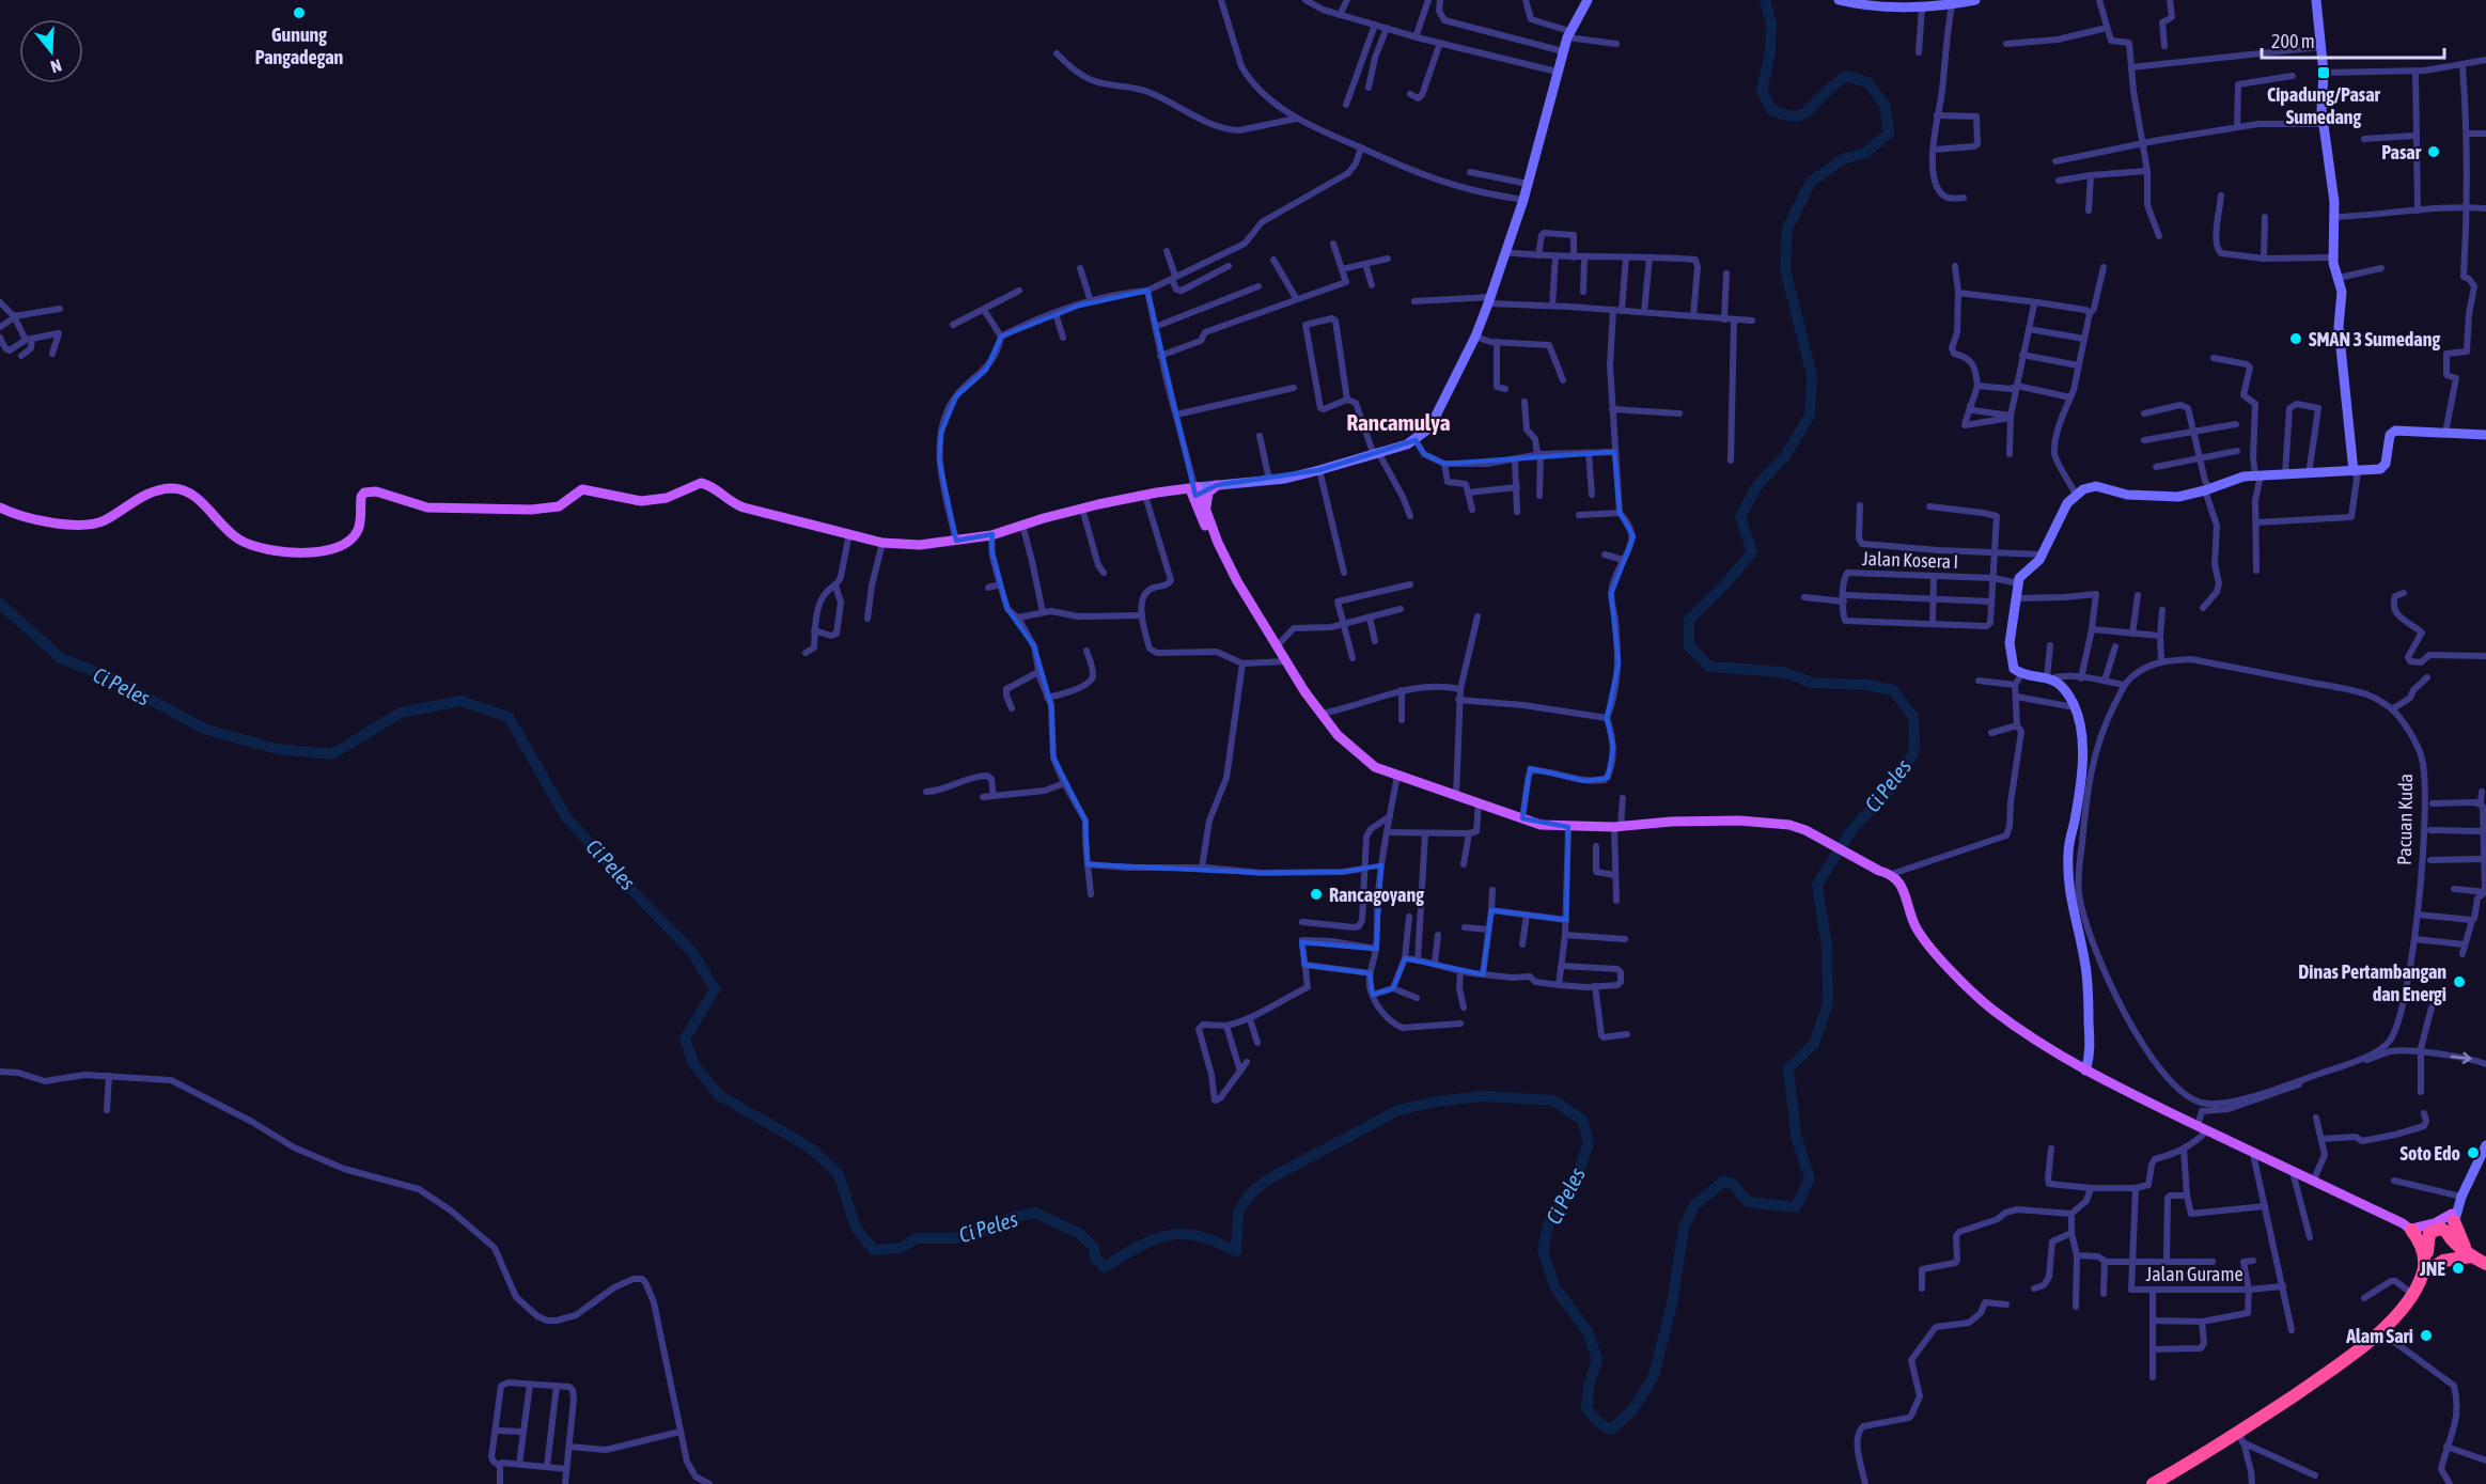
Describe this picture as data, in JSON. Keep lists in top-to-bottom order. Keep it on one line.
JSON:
{"streets":{"street":["Jalan Kosera I","Pacuan Kuda","Jalan Gurame"]},"districts":["Rancamulya"],"water":["Ci Peles"],"places":{"other":["Gunung Pangadegan","Pasar","SMAN 3 Sumedang","Rancagoyang","Dinas Pertambangan dan Energi","Soto Edo","JNE","Alam Sari"],"transit":["Cipadung/Pasar Sumedang"]},"scale_bar":"200 m","north":"bottom"}
